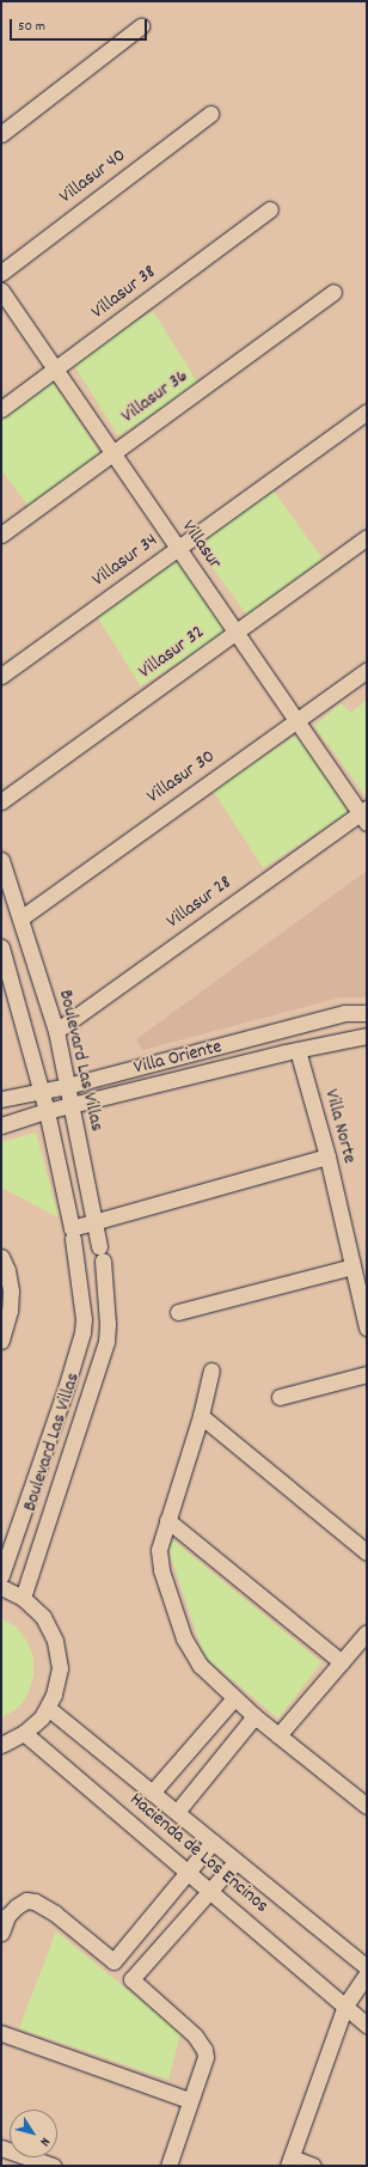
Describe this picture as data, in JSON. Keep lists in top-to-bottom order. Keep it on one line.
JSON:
{"streets":{"street":["Villasur 40","Villasur 38","Villasur 36","Villasur","Villasur 34","Villasur 32","Villasur 30","Villasur 28","Villa Oriente","Boulevard Las Villas","Villa Norte","Hacienda de Los Encinos"]},"crossings":[["Villasur 38","Villasur"],["Villasur 36","Villasur"],["Villasur","Villasur 34"],["Villasur","Villasur 32"],["Villasur","Villasur 30"],["Villasur","Villasur 28"],["Villasur 30","Boulevard Las Villas"],["Villasur 28","Boulevard Las Villas"],["Villa Oriente","Boulevard Las Villas"],["Villa Oriente","Villa Norte"]],"scale_bar":"50 m","north":"bottom right"}
